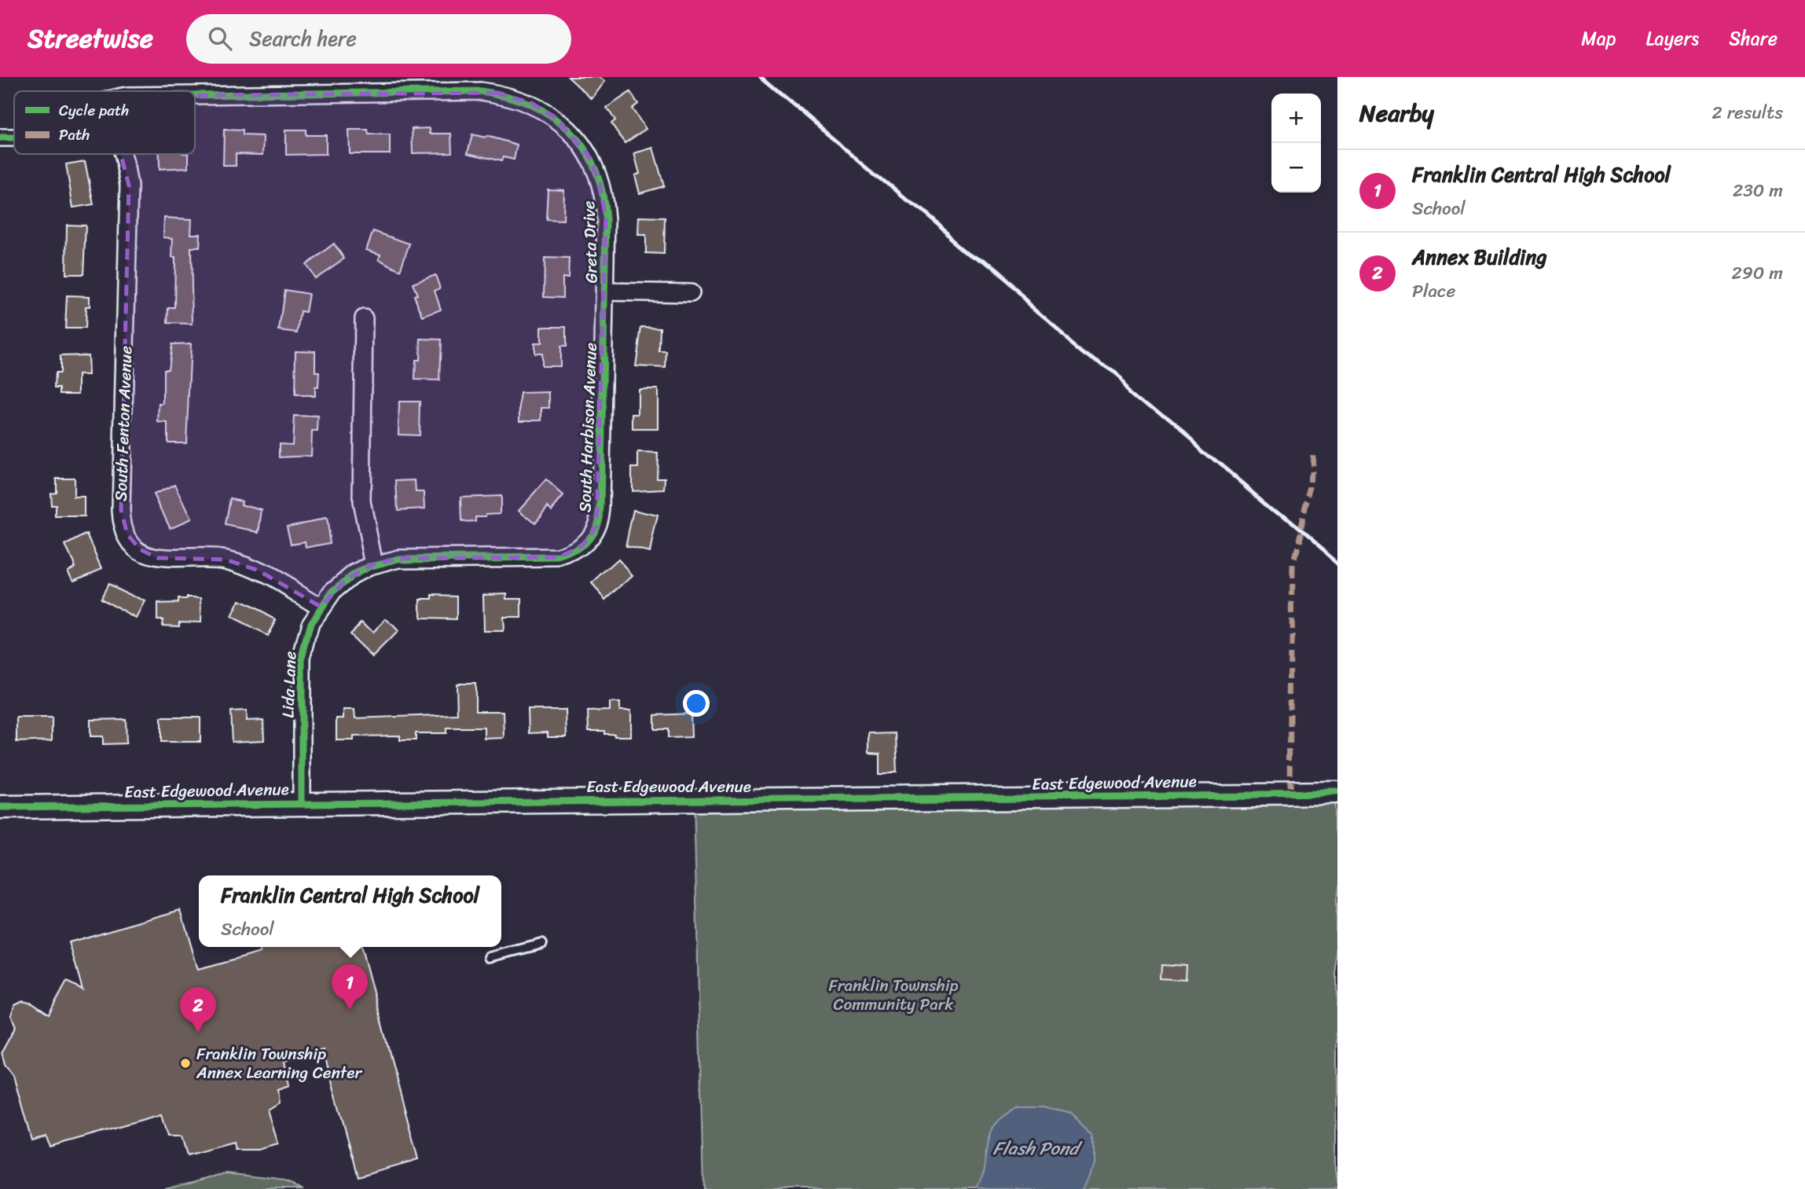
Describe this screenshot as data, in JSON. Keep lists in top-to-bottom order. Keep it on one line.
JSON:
{"streets":{"main road":["East Edgewood Avenue"],"street":["Greta Drive","South Fenton Avenue","South Harbison Avenue","Lida Lane"]},"crossings":[["Greta Drive","South Harbison Avenue"],["South Fenton Avenue","Lida Lane"],["South Harbison Avenue","Lida Lane"],["Lida Lane","East Edgewood Avenue"]],"water":["Flash Pond"],"parks":["Franklin Township Community Park"],"places":["Franklin Township Annex Learning Center"],"legend":["Cycle path","Path"],"page":{"header":"Streetwise","search":"Search here","nav":["Map","Layers","Share"],"heading":["Nearby","2 results"],"map_buttons":["+","−"],"list":[{"mark":"1","name":"Franklin Central High School","note":"School","value":"230 m"},{"mark":"2","name":"Annex Building","note":"Place","value":"290 m"}],"popup":["Franklin Central High School","School"],"pins":["1","2"]}}
